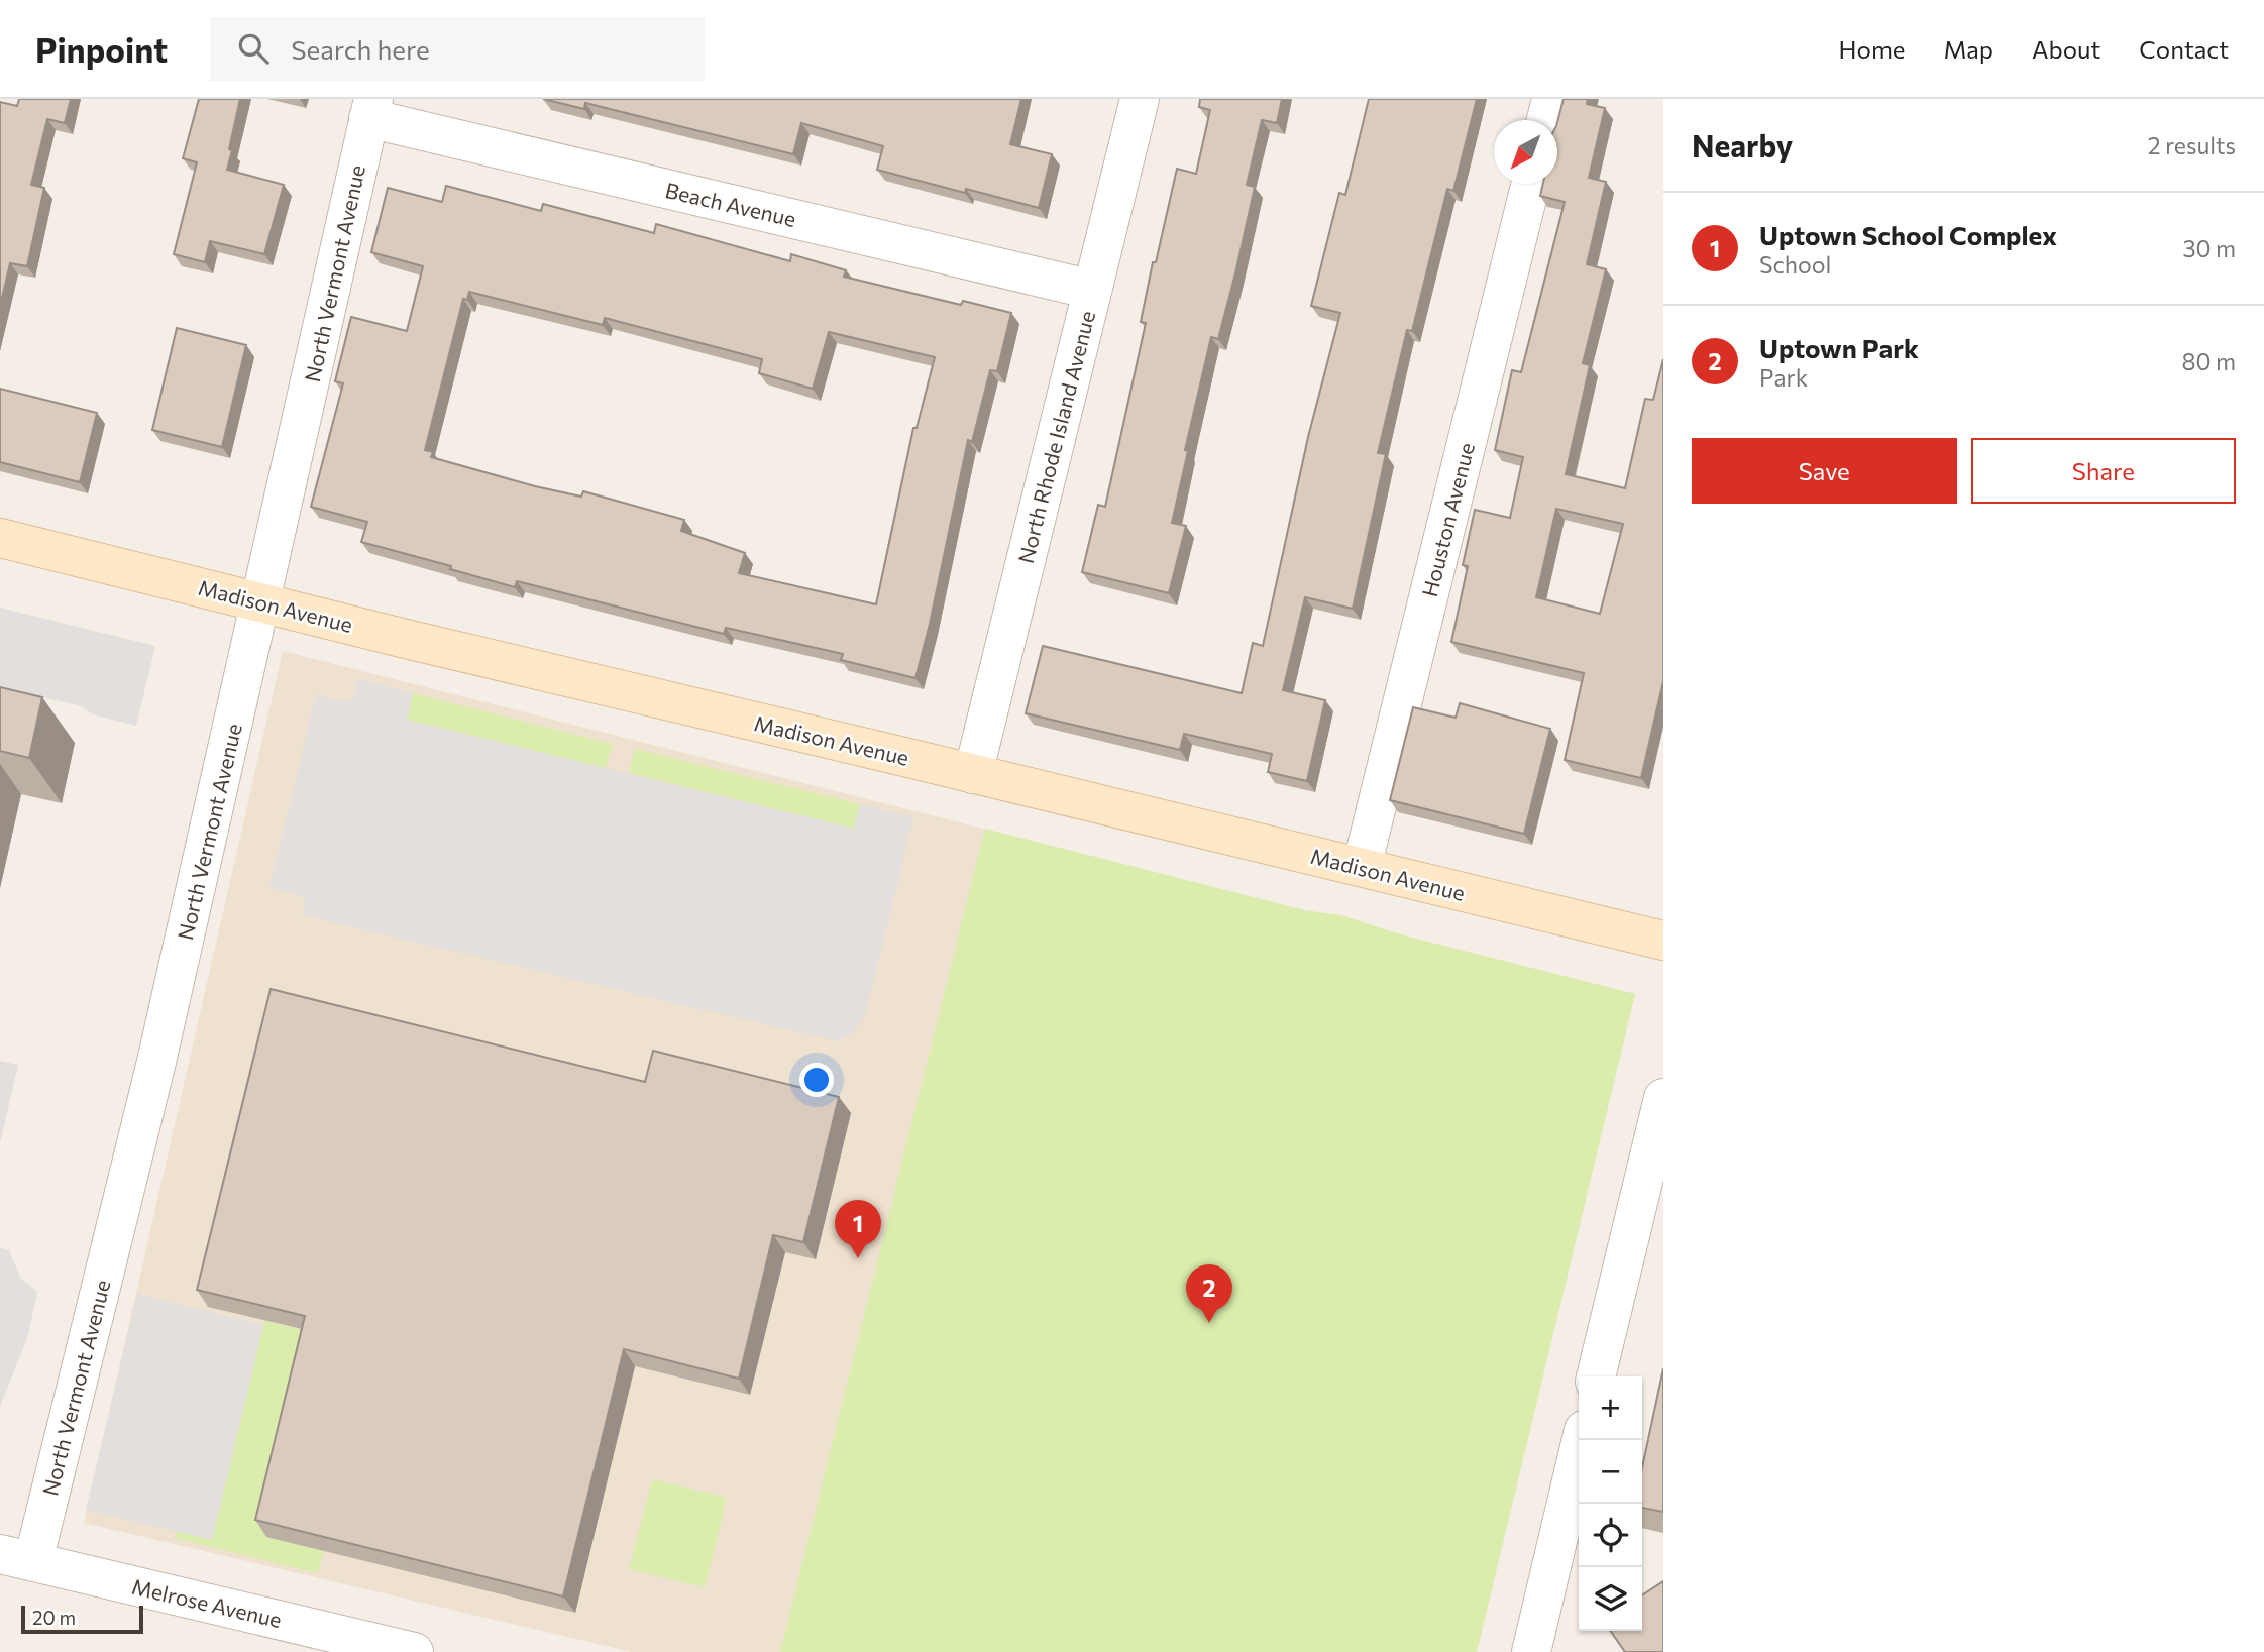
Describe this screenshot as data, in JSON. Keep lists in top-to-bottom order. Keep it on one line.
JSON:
{"streets":{"street":["Beach Avenue","North Vermont Avenue","North Rhode Island Avenue","Houston Avenue","Madison Avenue","Melrose Avenue"]},"crossings":[["Beach Avenue","North Vermont Avenue"],["Beach Avenue","North Rhode Island Avenue"],["North Vermont Avenue","Madison Avenue"],["North Vermont Avenue","Melrose Avenue"],["North Rhode Island Avenue","Madison Avenue"],["Houston Avenue","Madison Avenue"]],"scale_bar":"20 m","north":"bottom left","page":{"header":"Pinpoint","search":"Search here","nav":["Home","Map","About","Contact"],"heading":["Nearby","2 results"],"list":[{"mark":"1","name":"Uptown School Complex","note":"School","value":"30 m"},{"mark":"2","name":"Uptown Park","note":"Park","value":"80 m"}],"buttons":["Save","Share"],"pins":["1","2"],"map_buttons":["+","−"],"scale":"20 m"}}
